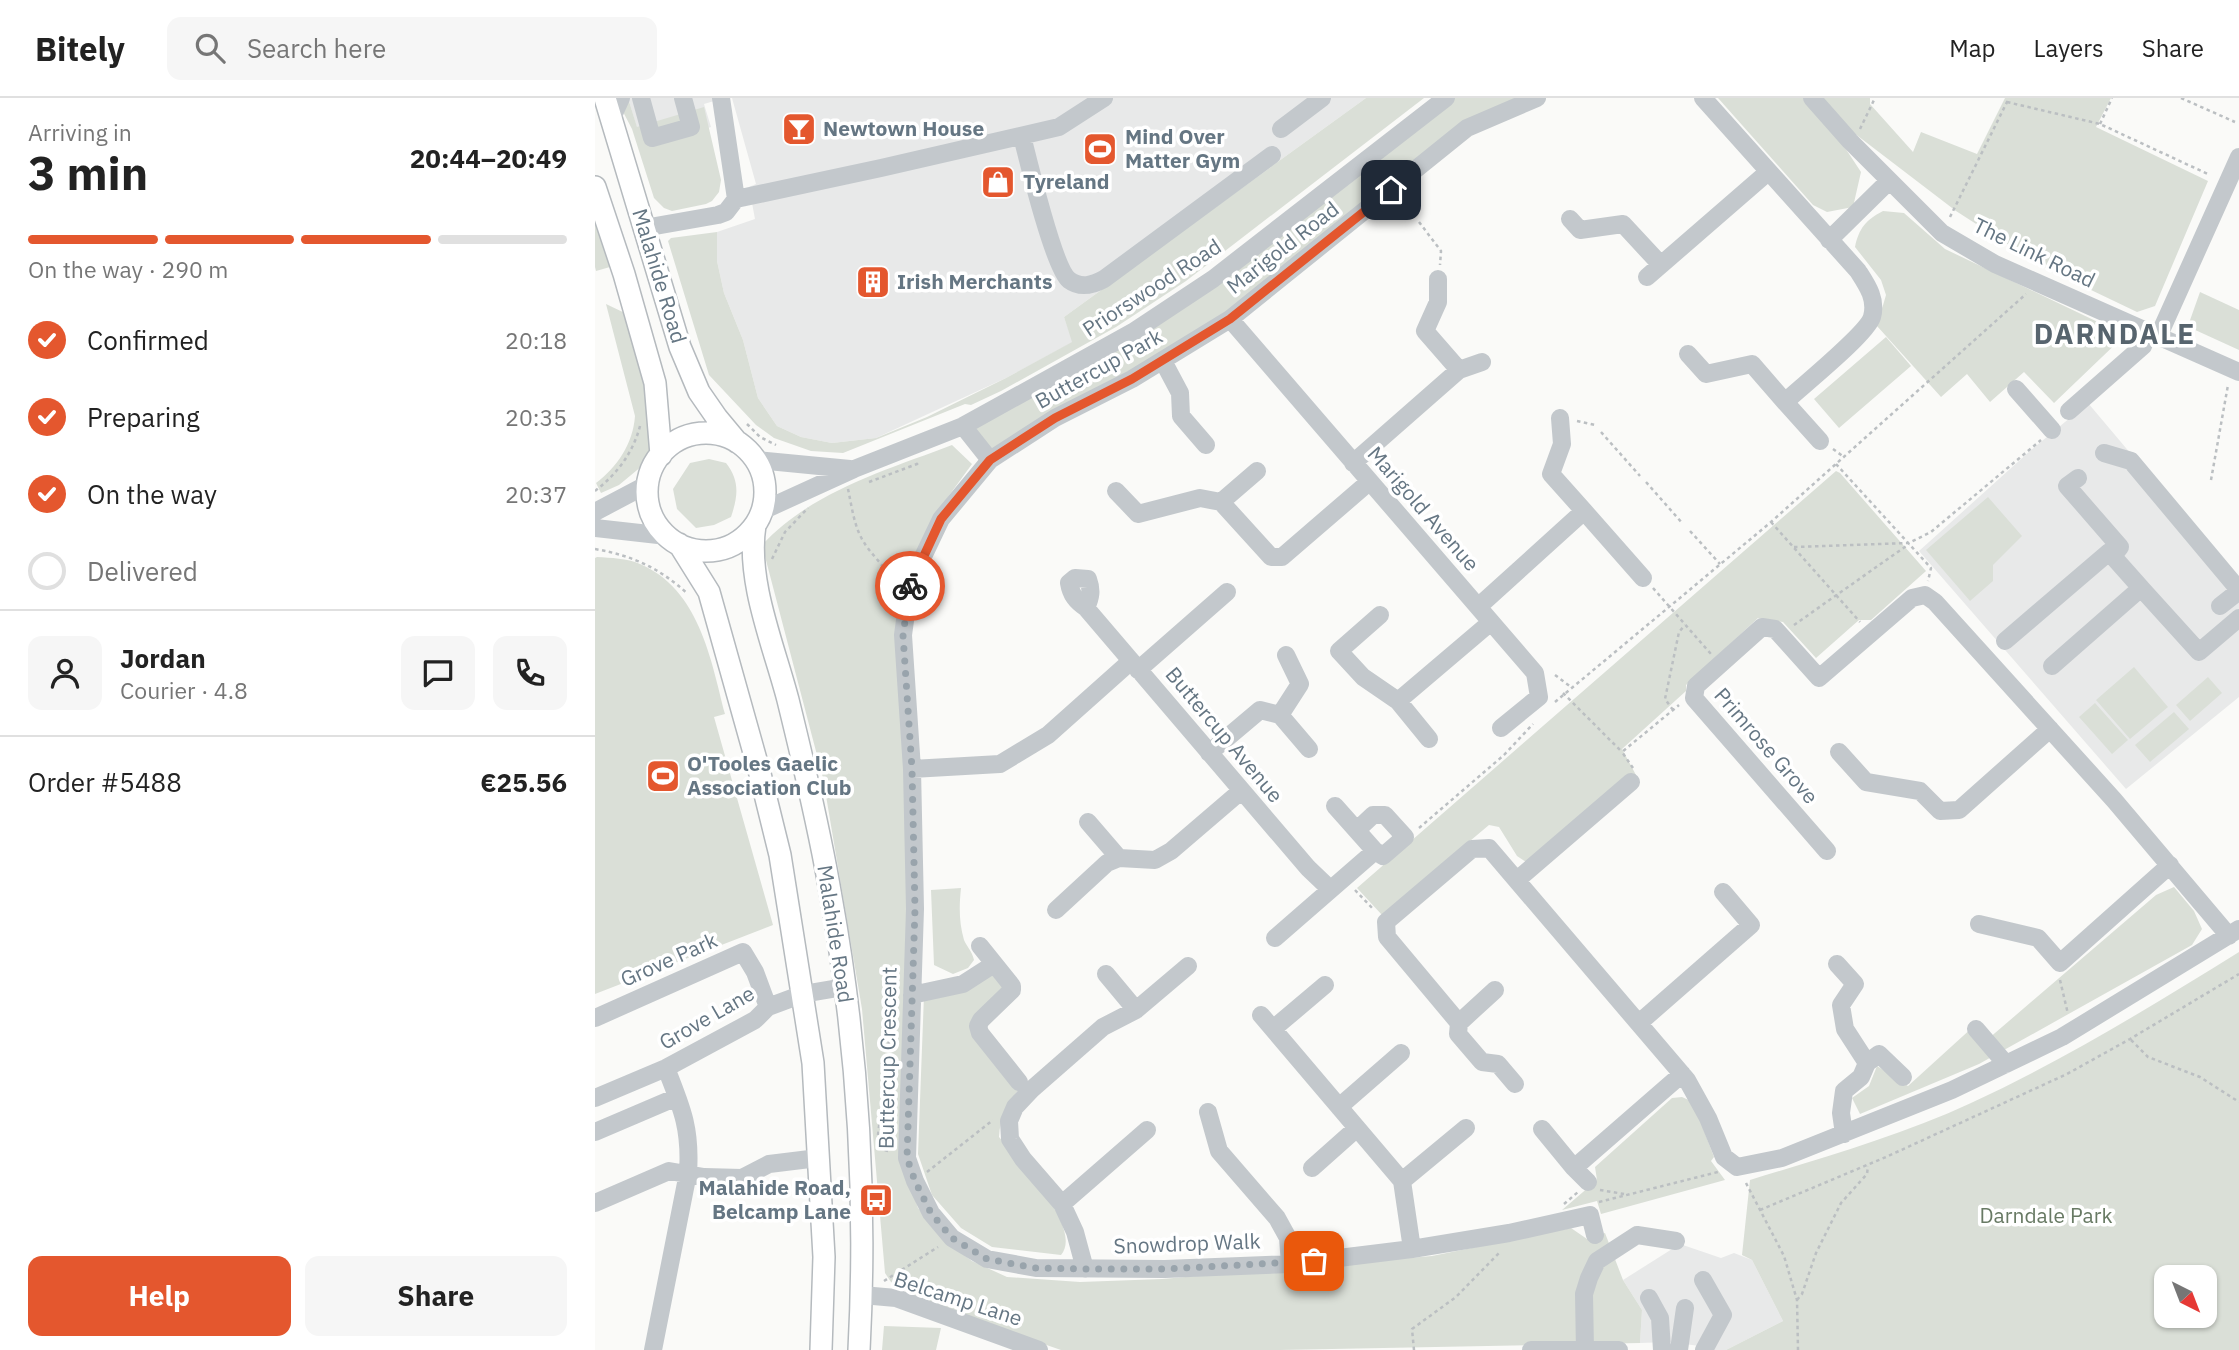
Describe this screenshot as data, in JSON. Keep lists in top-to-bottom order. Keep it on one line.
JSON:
{"streets":{"main road":["Malahide Road"],"street":["Marigold Road","The Link Road","Priorswood Road","Buttercup Park","Marigold Avenue","Buttercup Avenue","Primrose Grove","Grove Park","Grove Lane","Buttercup Crescent","Snowdrop Walk","Belcamp Lane"]},"crossings":[["Marigold Road","Buttercup Park"],["Marigold Road","Marigold Avenue"],["Malahide Road","Priorswood Road"],["Malahide Road","Grove Lane"],["Malahide Road","Belcamp Lane"],["Buttercup Park","Marigold Avenue"],["Buttercup Park","Buttercup Crescent"],["Grove Park","Grove Lane"],["Buttercup Crescent","Snowdrop Walk"]],"districts":["DARNDALE"],"parks":["Darndale Park"],"places":{"bar":["Newtown House"],"sports":["Mind Over Matter Gym","O'Tooles Gaelic Association Club"],"shop":["Tyreland"],"building":["Irish Merchants"],"bus stop":["Malahide Road, Belcamp Lane"]},"north":"bottom right","page":{"header":"Bitely","search":"Search here","nav":["Map","Layers","Share"],"heading":["3 min","Arriving in","20:44–20:49"],"panel":["Jordan","Courier · 4.8","Order #5488","€25.56"],"bar":"On the way · 290 m","list":[["Confirmed","20:18"],["Preparing","20:35"],["On the way","20:37"],"Delivered"],"buttons":["Help","Share"]}}
